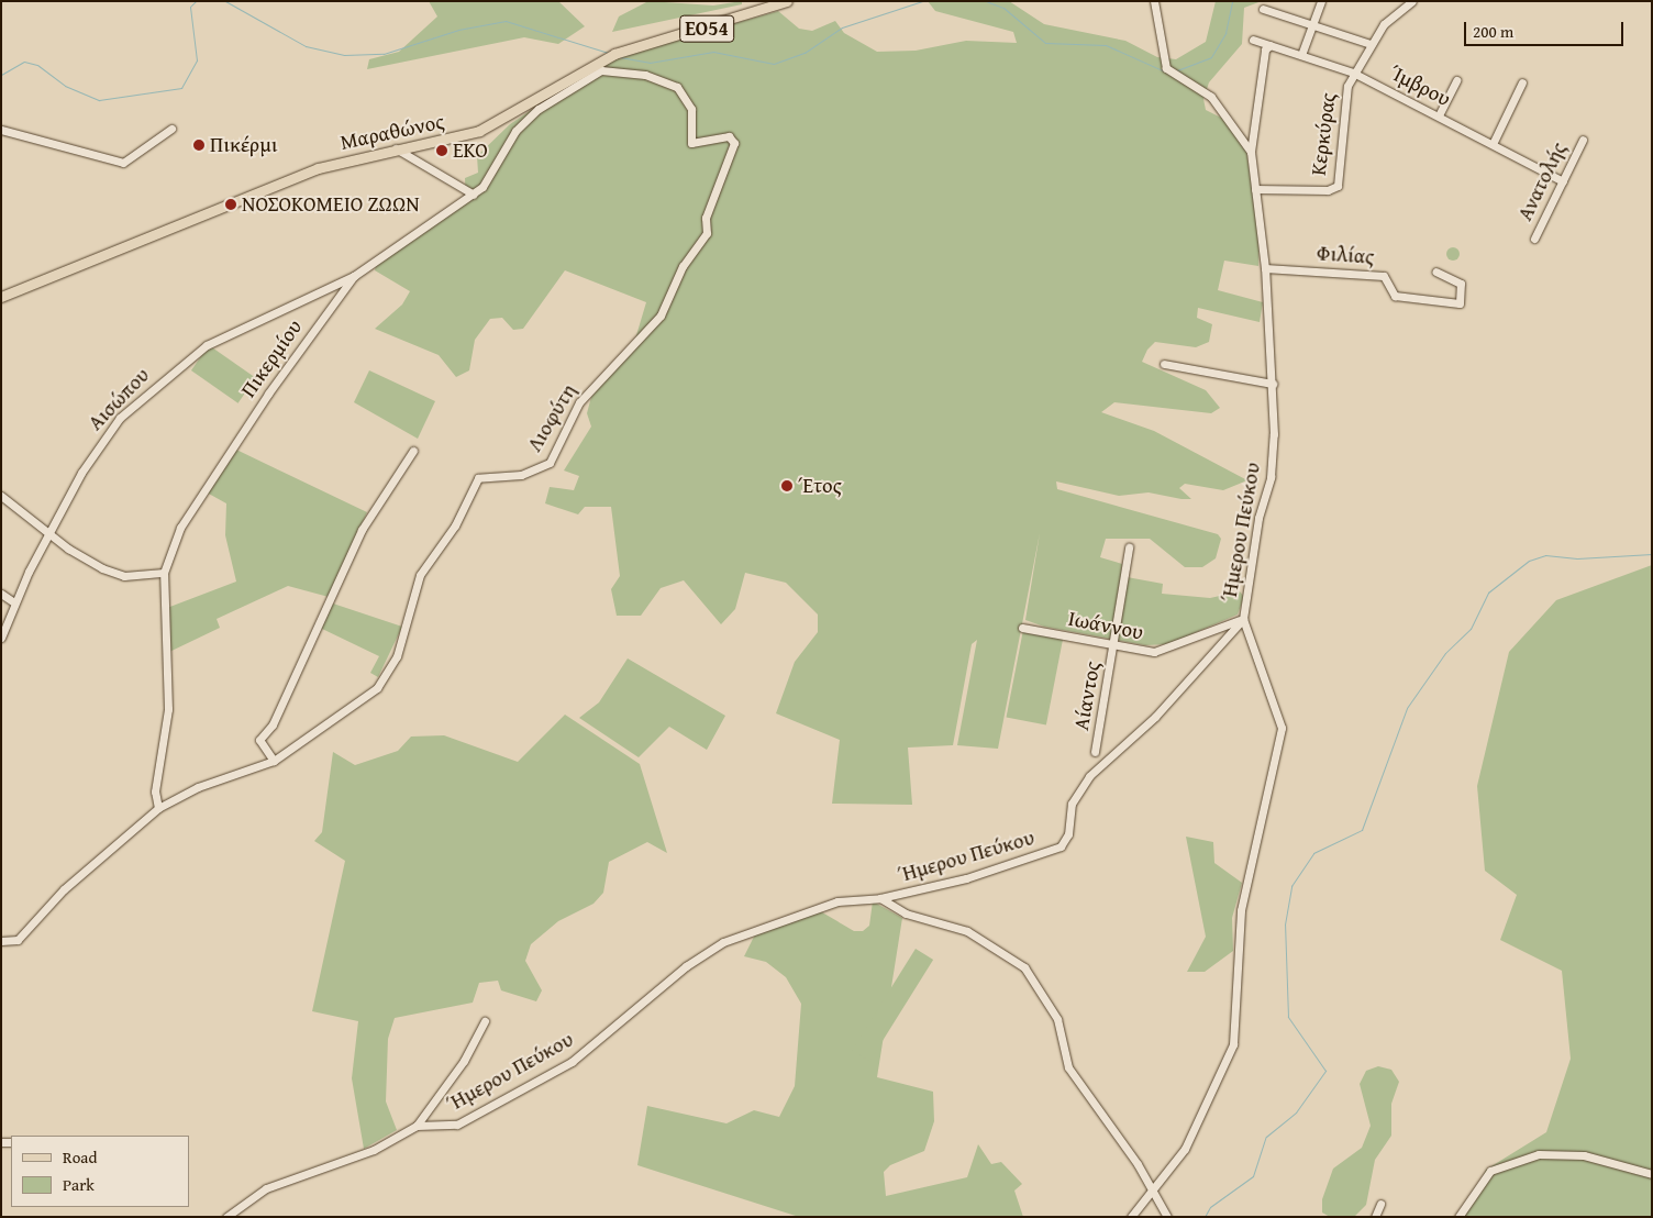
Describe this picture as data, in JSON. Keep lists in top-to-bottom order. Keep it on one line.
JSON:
{"streets":{"main road":["ΕΟ54","Μαραθώνος"],"street":["Ίμβρου","Κερκύρας","Ανατολής","Φιλίας","Πικερμίου","Αισώπου","Λιοφύτη","Ήμερου Πεύκου","Ιωάννου","Αίαντος"]},"crossings":[["Ίμβρου","Κερκύρας"],["Ίμβρου","Ανατολής"],["Κερκύρας","Ήμερου Πεύκου"],["Φιλίας","Ήμερου Πεύκου"],["Πικερμίου","Αισώπου"],["Πικερμίου","Λιοφύτη"],["Ήμερου Πεύκου","Ιωάννου"],["Ιωάννου","Αίαντος"]],"places":["Πικέρμι","EKO","ΝΟΣΟΚΟΜΕΙΟ ΖΩΩΝ","Έτος"],"legend":["Road","Park"],"scale_bar":"200 m"}
